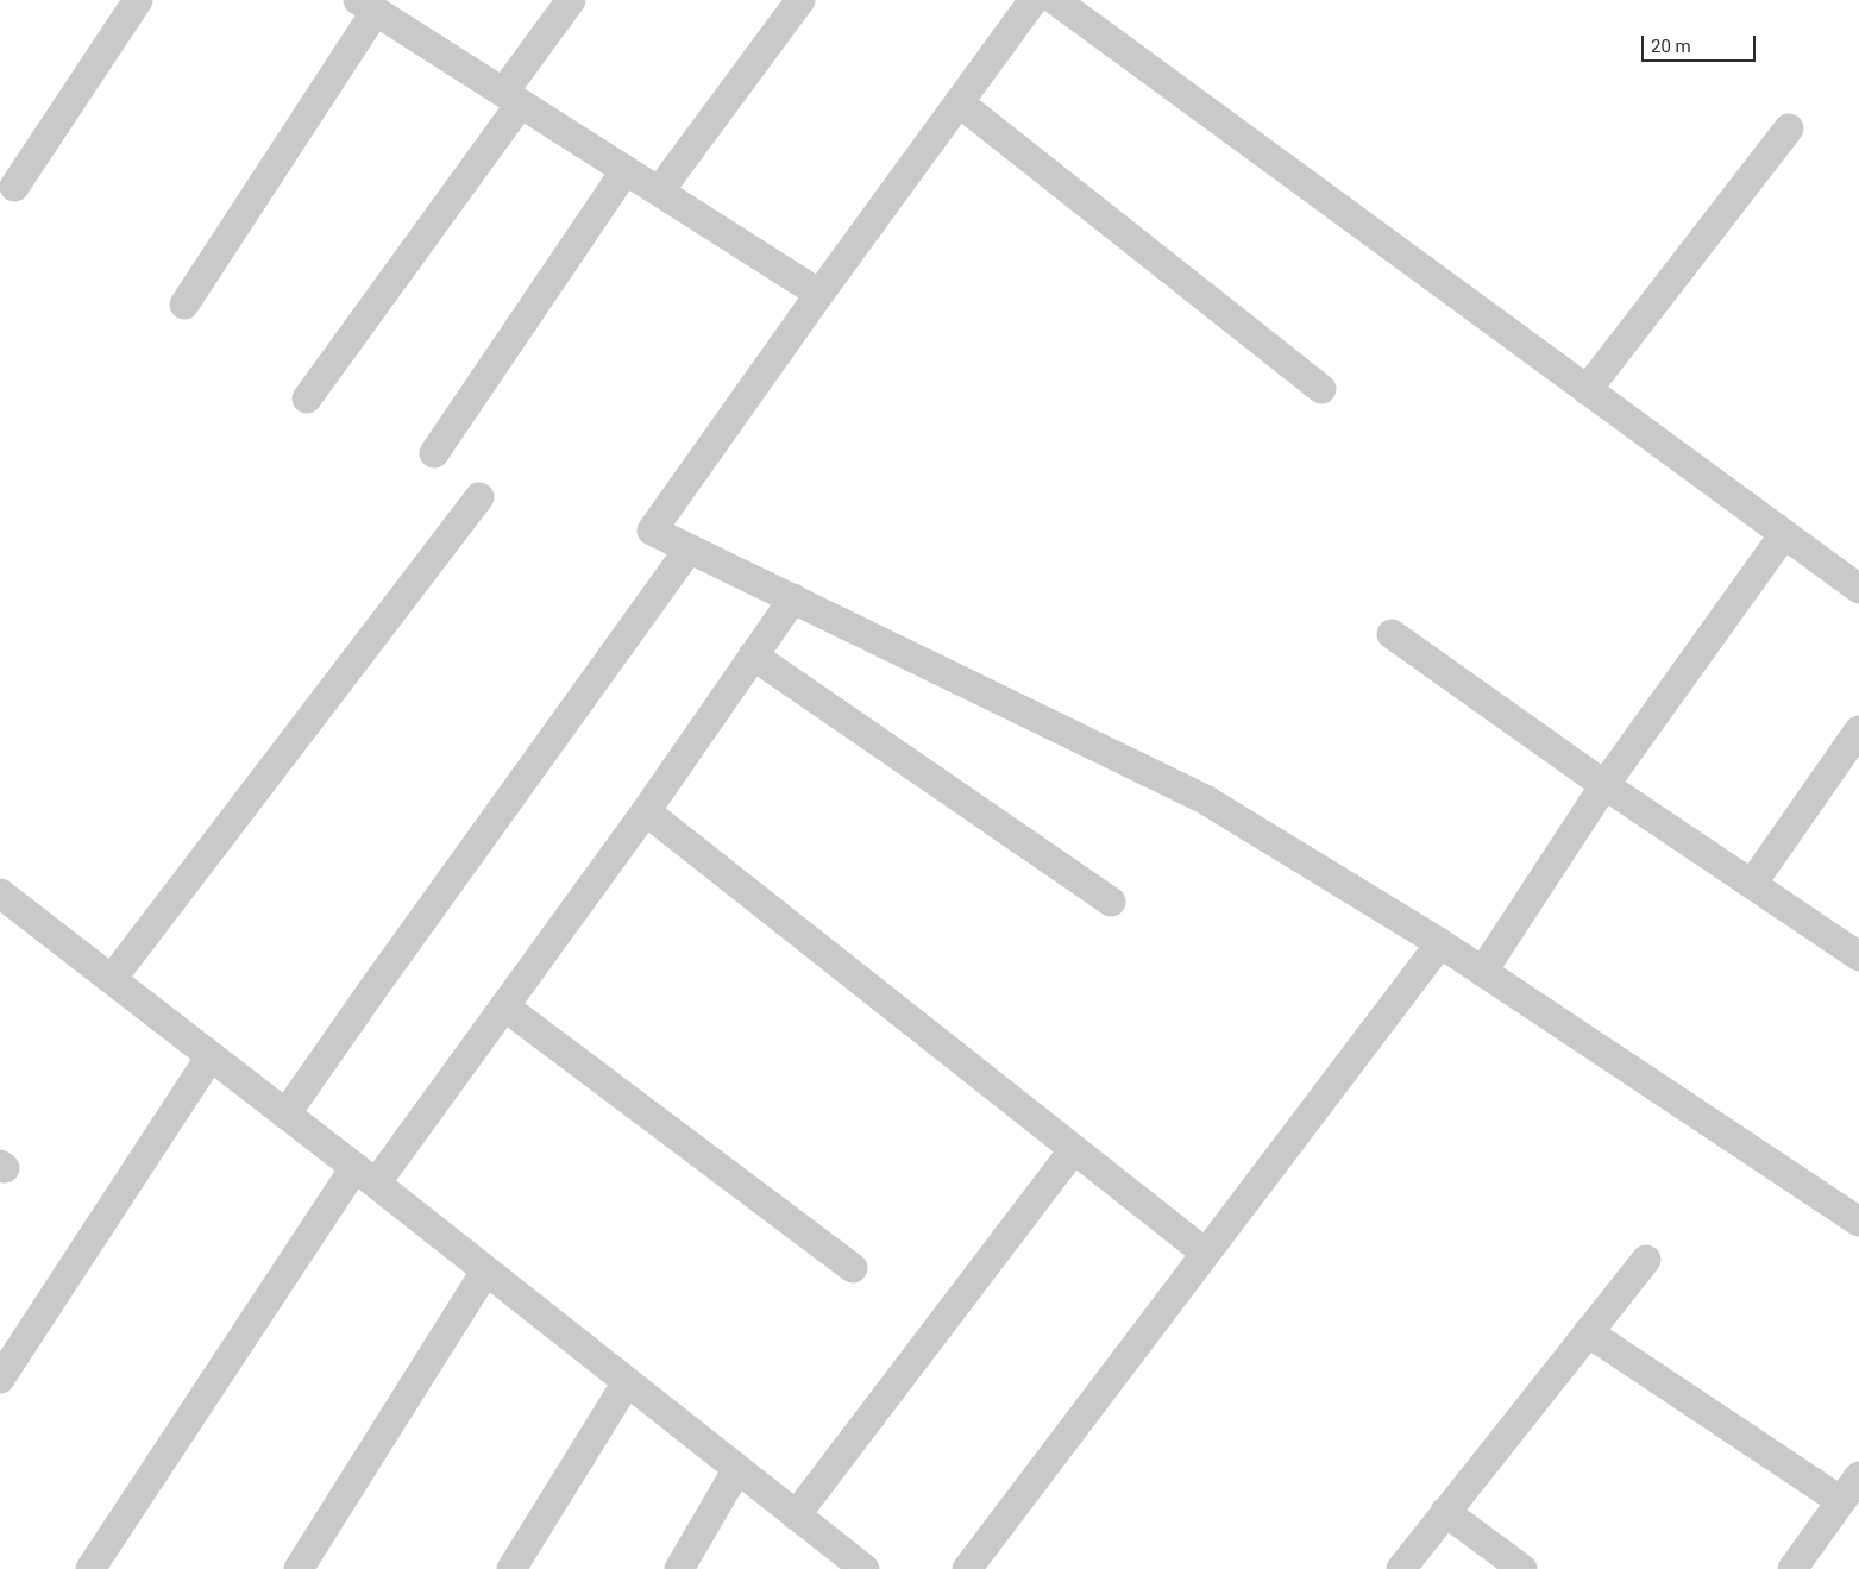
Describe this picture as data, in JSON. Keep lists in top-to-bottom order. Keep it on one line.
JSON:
{"scale_bar":"20 m"}
